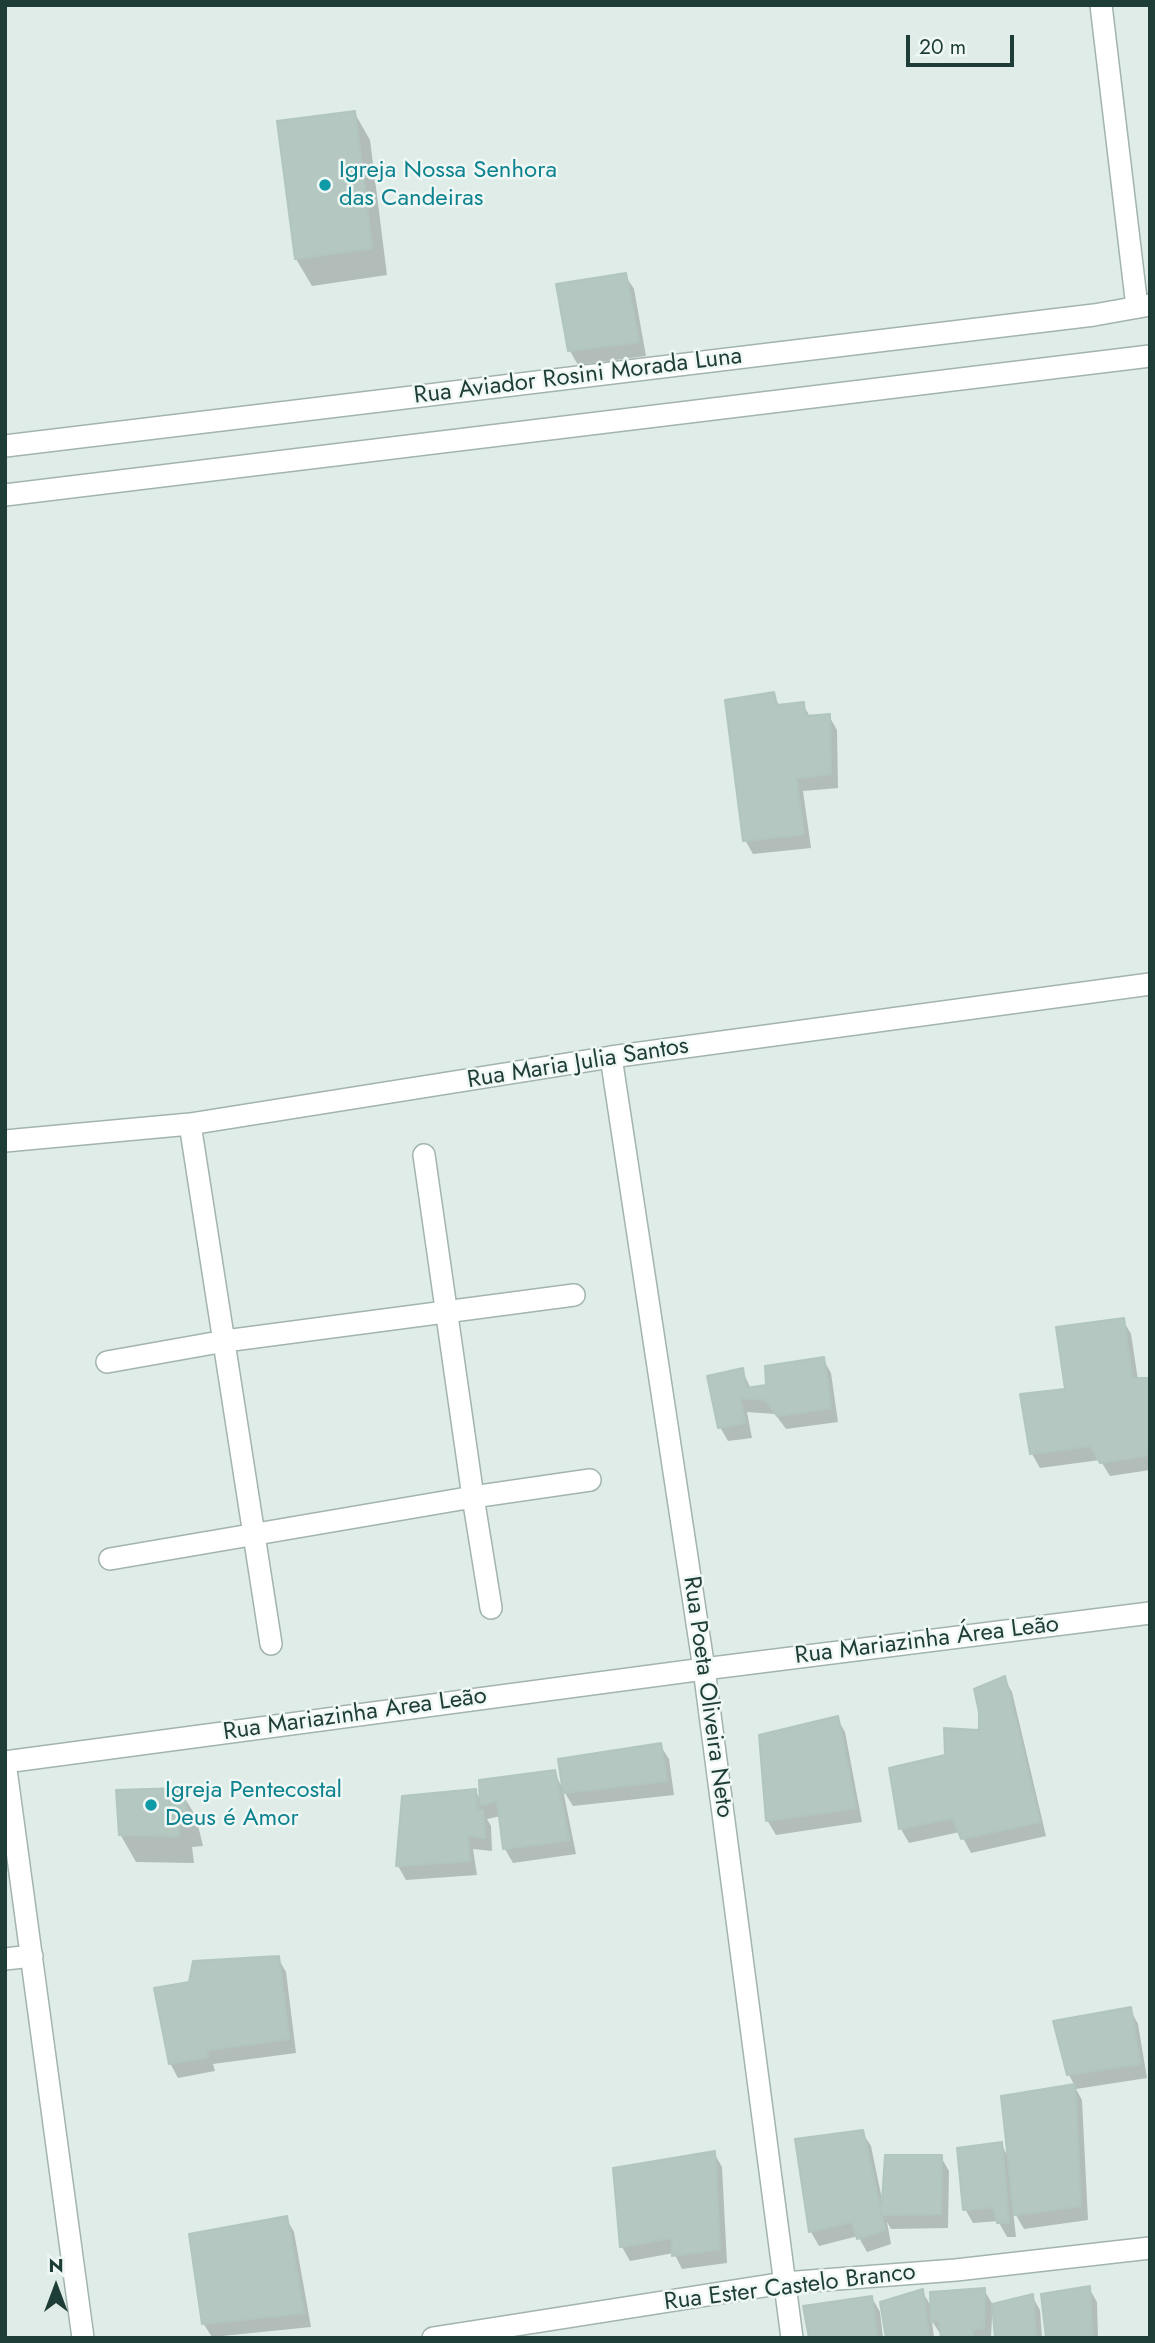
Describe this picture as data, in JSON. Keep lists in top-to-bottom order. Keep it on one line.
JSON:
{"streets":{"street":["Rua Aviador Rosini Morada Luna","Rua Maria Julia Santos","Rua Mariazinha Área Leão","Rua Poeta Oliveira Neto","Rua Mariazinha Area Leão","Rua Ester Castelo Branco"]},"crossings":[["Rua Maria Julia Santos","Rua Poeta Oliveira Neto"],["Rua Mariazinha Área Leão","Rua Poeta Oliveira Neto"],["Rua Mariazinha Área Leão","Rua Mariazinha Area Leão"],["Rua Poeta Oliveira Neto","Rua Mariazinha Area Leão"],["Rua Poeta Oliveira Neto","Rua Ester Castelo Branco"]],"places":["Igreja Nossa Senhora das Candeiras","Igreja Pentecostal Deus é Amor"],"scale_bar":"20 m","north":"top"}
